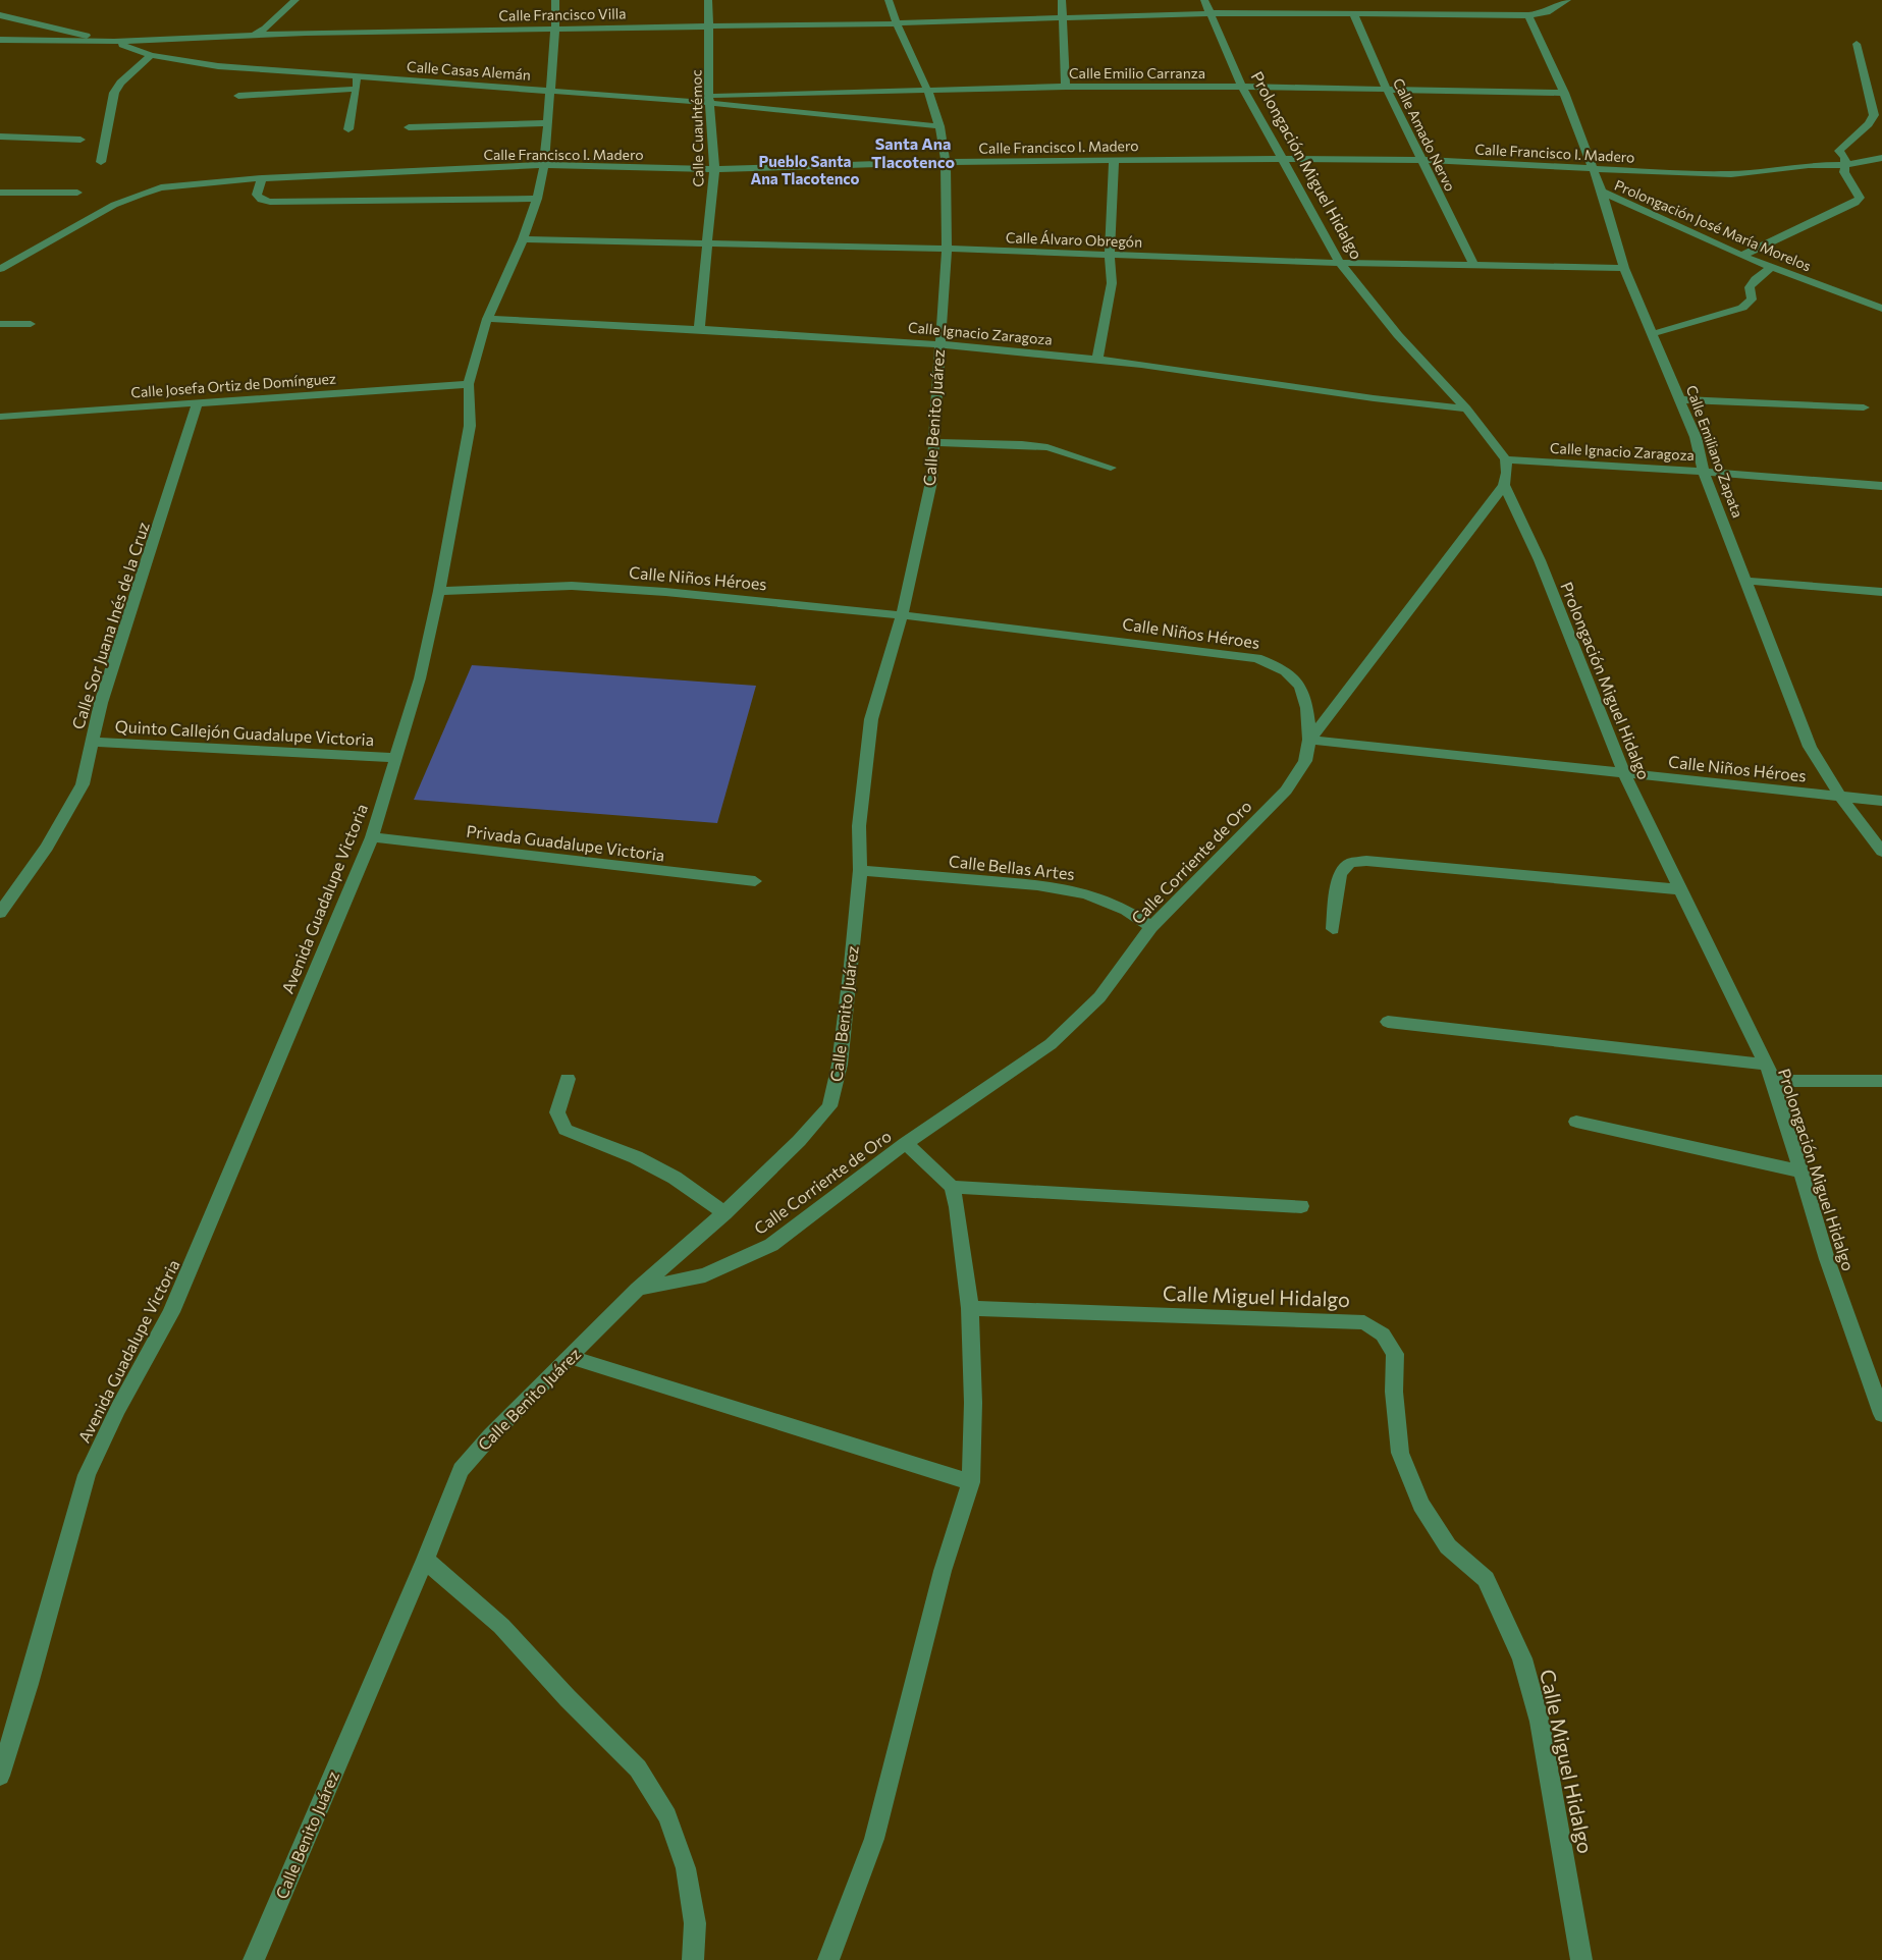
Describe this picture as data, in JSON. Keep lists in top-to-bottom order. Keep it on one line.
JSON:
{"streets":{"street":["Calle Francisco Villa","Calle Casas Alemán","Calle Emilio Carranza","Calle Cuauhtémoc","Calle Amado Nervo","Calle Francisco I. Madero","Prolongación Miguel Hidalgo","Prolongación José María Morelos","Calle Álvaro Obregón","Calle Ignacio Zaragoza","Calle Josefa Ortiz de Domínguez","Calle Benito Juárez","Calle Emiliano Zapata","Calle Niños Héroes","Calle Sor Juana Inés de la Cruz","Quinto Callejón Guadalupe Victoria","Privada Guadalupe Victoria","Calle Corriente de Oro","Calle Bellas Artes","Avenida Guadalupe Victoria","Calle Miguel Hidalgo"]},"crossings":[["Calle Francisco Villa","Calle Casas Alemán"],["Calle Francisco Villa","Calle Cuauhtémoc"],["Calle Francisco Villa","Calle Amado Nervo"],["Calle Francisco Villa","Prolongación Miguel Hidalgo"],["Calle Francisco Villa","Calle Benito Juárez"],["Calle Francisco Villa","Calle Emiliano Zapata"],["Calle Francisco Villa","Avenida Guadalupe Victoria"],["Calle Casas Alemán","Calle Emilio Carranza"],["Calle Casas Alemán","Calle Cuauhtémoc"],["Calle Casas Alemán","Calle Benito Juárez"],["Calle Casas Alemán","Avenida Guadalupe Victoria"],["Calle Emilio Carranza","Calle Cuauhtémoc"],["Calle Emilio Carranza","Calle Amado Nervo"],["Calle Emilio Carranza","Prolongación Miguel Hidalgo"],["Calle Emilio Carranza","Calle Benito Juárez"],["Calle Emilio Carranza","Calle Emiliano Zapata"],["Calle Cuauhtémoc","Calle Francisco I. Madero"],["Calle Cuauhtémoc","Calle Álvaro Obregón"],["Calle Cuauhtémoc","Calle Ignacio Zaragoza"],["Calle Amado Nervo","Calle Francisco I. Madero"],["Calle Amado Nervo","Calle Álvaro Obregón"],["Calle Francisco I. Madero","Prolongación Miguel Hidalgo"],["Calle Francisco I. Madero","Calle Benito Juárez"],["Calle Francisco I. Madero","Calle Emiliano Zapata"],["Calle Francisco I. Madero","Avenida Guadalupe Victoria"],["Prolongación Miguel Hidalgo","Calle Álvaro Obregón"],["Prolongación Miguel Hidalgo","Calle Ignacio Zaragoza"],["Prolongación Miguel Hidalgo","Calle Niños Héroes"],["Prolongación Miguel Hidalgo","Calle Corriente de Oro"],["Prolongación José María Morelos","Calle Emiliano Zapata"],["Calle Álvaro Obregón","Calle Benito Juárez"],["Calle Álvaro Obregón","Calle Emiliano Zapata"],["Calle Álvaro Obregón","Avenida Guadalupe Victoria"],["Calle Ignacio Zaragoza","Calle Benito Juárez"],["Calle Ignacio Zaragoza","Calle Emiliano Zapata"],["Calle Ignacio Zaragoza","Avenida Guadalupe Victoria"],["Calle Josefa Ortiz de Domínguez","Calle Sor Juana Inés de la Cruz"],["Calle Josefa Ortiz de Domínguez","Avenida Guadalupe Victoria"],["Calle Benito Juárez","Calle Niños Héroes"],["Calle Benito Juárez","Calle Corriente de Oro"],["Calle Benito Juárez","Calle Bellas Artes"],["Calle Emiliano Zapata","Calle Niños Héroes"],["Calle Niños Héroes","Calle Corriente de Oro"],["Calle Niños Héroes","Avenida Guadalupe Victoria"],["Calle Sor Juana Inés de la Cruz","Quinto Callejón Guadalupe Victoria"],["Quinto Callejón Guadalupe Victoria","Avenida Guadalupe Victoria"],["Privada Guadalupe Victoria","Avenida Guadalupe Victoria"],["Calle Corriente de Oro","Calle Bellas Artes"]],"districts":["Santa Ana Tlacotenco","Pueblo Santa Ana Tlacotenco"]}
